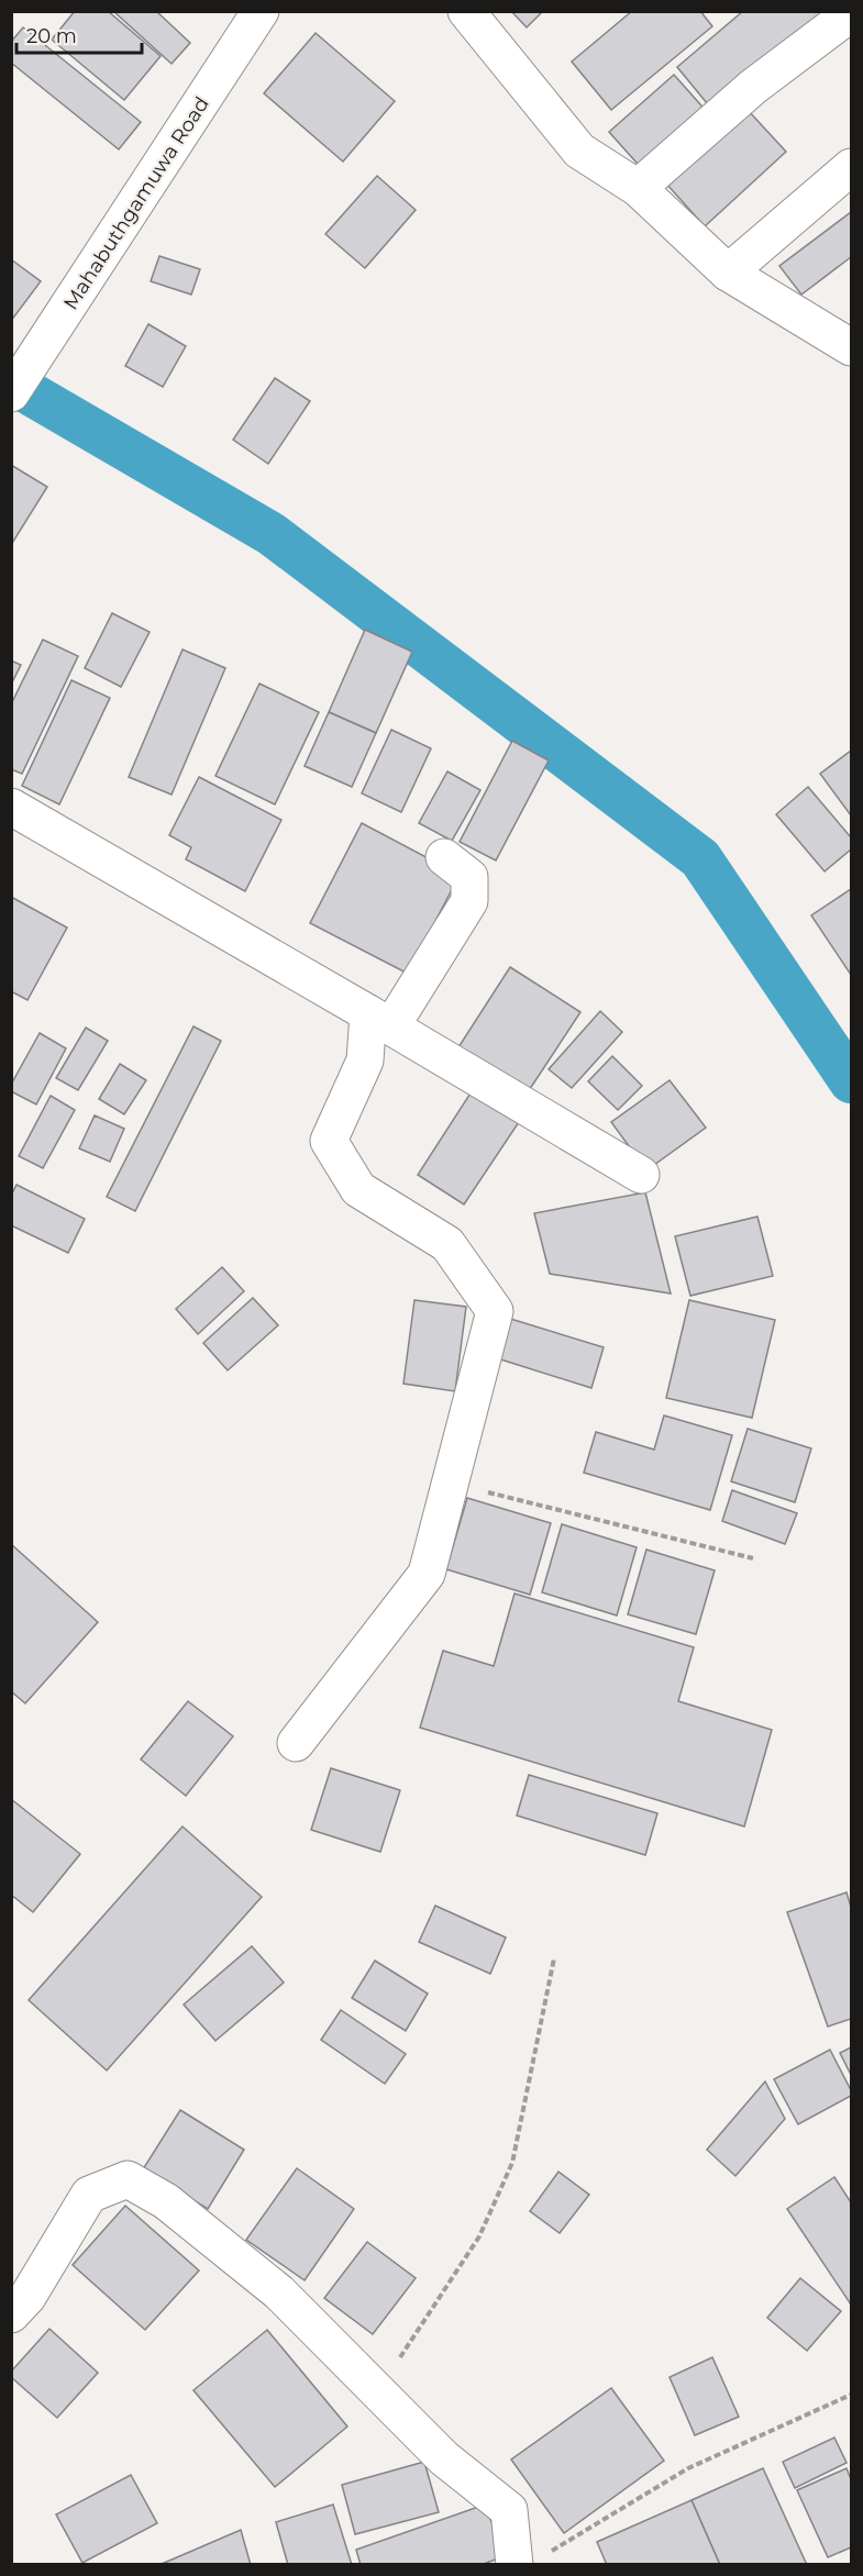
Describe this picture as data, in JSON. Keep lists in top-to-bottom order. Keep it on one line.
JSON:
{"streets":{"street":["Mahabuthgamuwa Road"]},"scale_bar":"20 m"}
